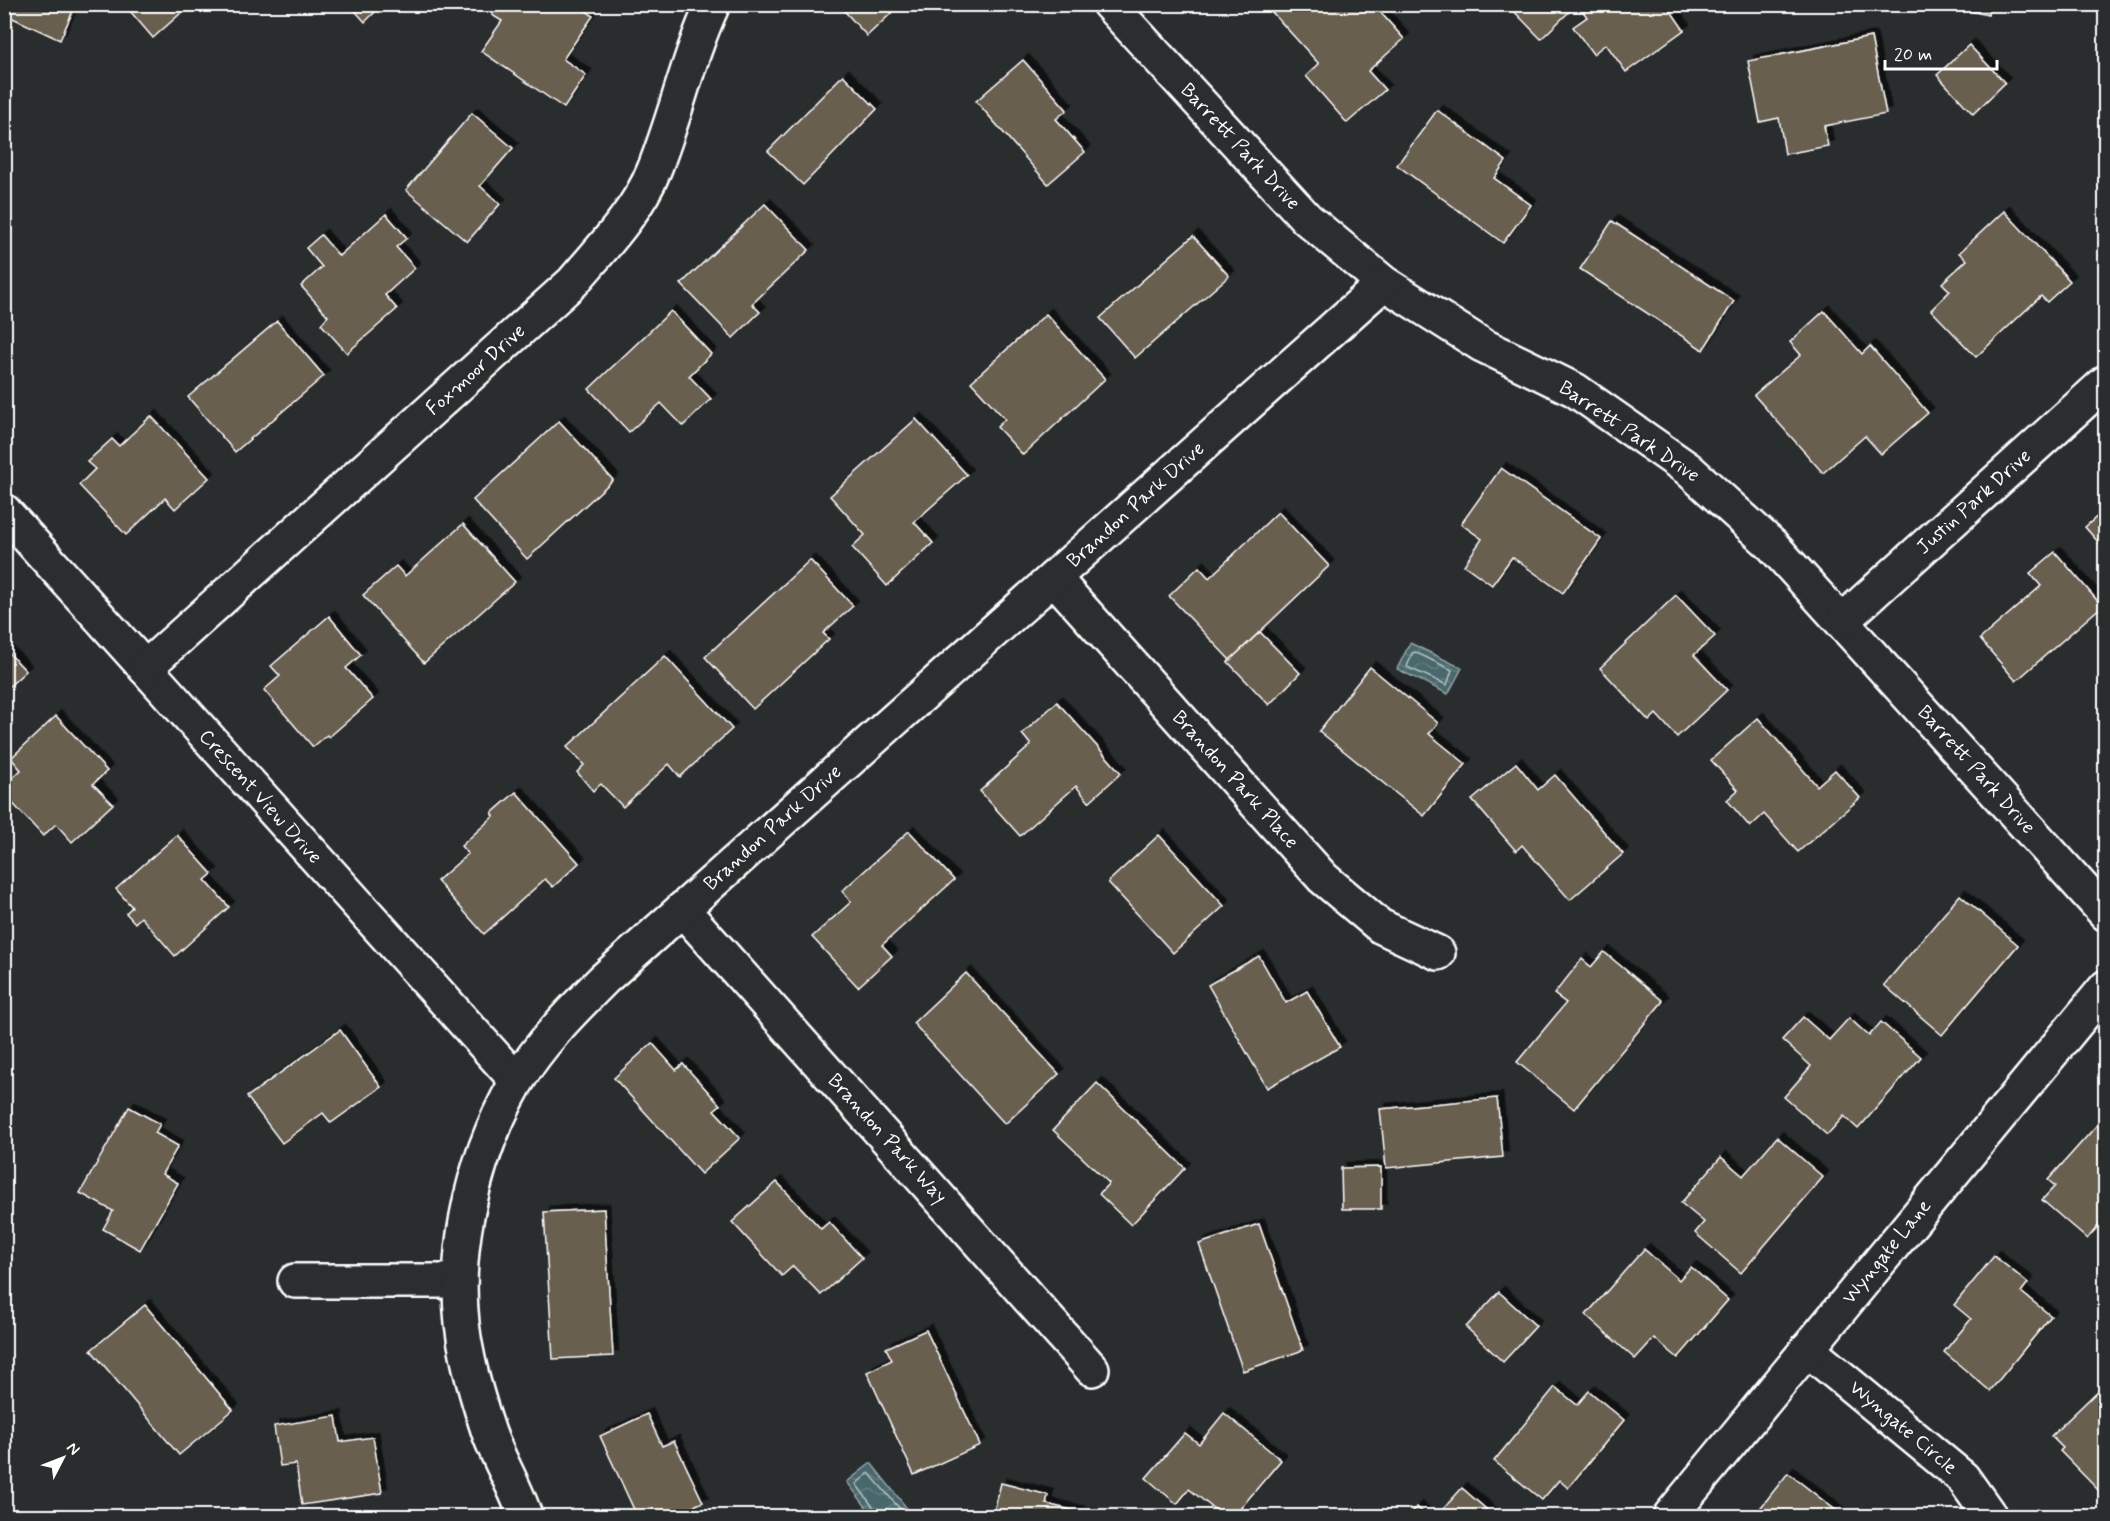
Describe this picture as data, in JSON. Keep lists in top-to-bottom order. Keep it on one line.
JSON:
{"streets":{"street":["Barrett Park Drive","Foxmoor Drive","Justin Park Drive","Brandon Park Drive","Brandon Park Place","Crescent View Drive","Brandon Park Way","Wyngate Lane","Wyngate Circle"]},"crossings":[["Barrett Park Drive","Justin Park Drive"],["Barrett Park Drive","Brandon Park Drive"],["Foxmoor Drive","Crescent View Drive"],["Brandon Park Drive","Brandon Park Place"],["Brandon Park Drive","Crescent View Drive"],["Brandon Park Drive","Brandon Park Way"],["Wyngate Lane","Wyngate Circle"]],"scale_bar":"20 m","north":"top right"}
